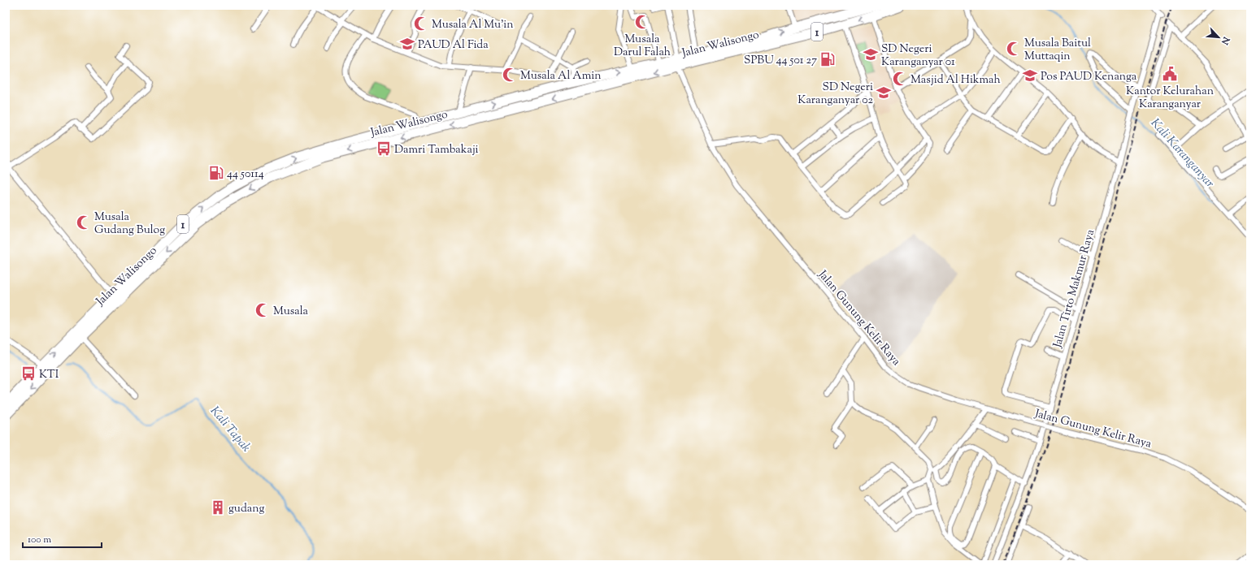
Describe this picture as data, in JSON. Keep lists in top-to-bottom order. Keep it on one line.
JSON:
{"streets":{"highway":["1","Jalan Walisongo"],"street":["Jalan Tirto Makmur Raya","Jalan Gunung Kelir Raya"]},"crossings":[["Jalan Walisongo","Jalan Gunung Kelir Raya"]],"water":["Kali Karanganyar","Kali Tapak"],"places":{"mosque":["Musala Darul Falah","Musala Al Mu'in","Musala Baitul Muttaqin","Musala Al Amin","Masjid Al Hikmah","Musala Gudang Bulog","Musala"],"school or university":["PAUD Al Fida","SD Negeri Karanganyar 01","Pos PAUD Kenanga","SD Negeri Karanganyar 02"],"fuel station":["SPBU 44 501 27","44 50114"],"public building":["Kantor Kelurahan Karanganyar"],"bus stop":["Damri Tambakaji","KTI"],"building":["gudang"]},"scale_bar":"100 m","north":"bottom right"}
